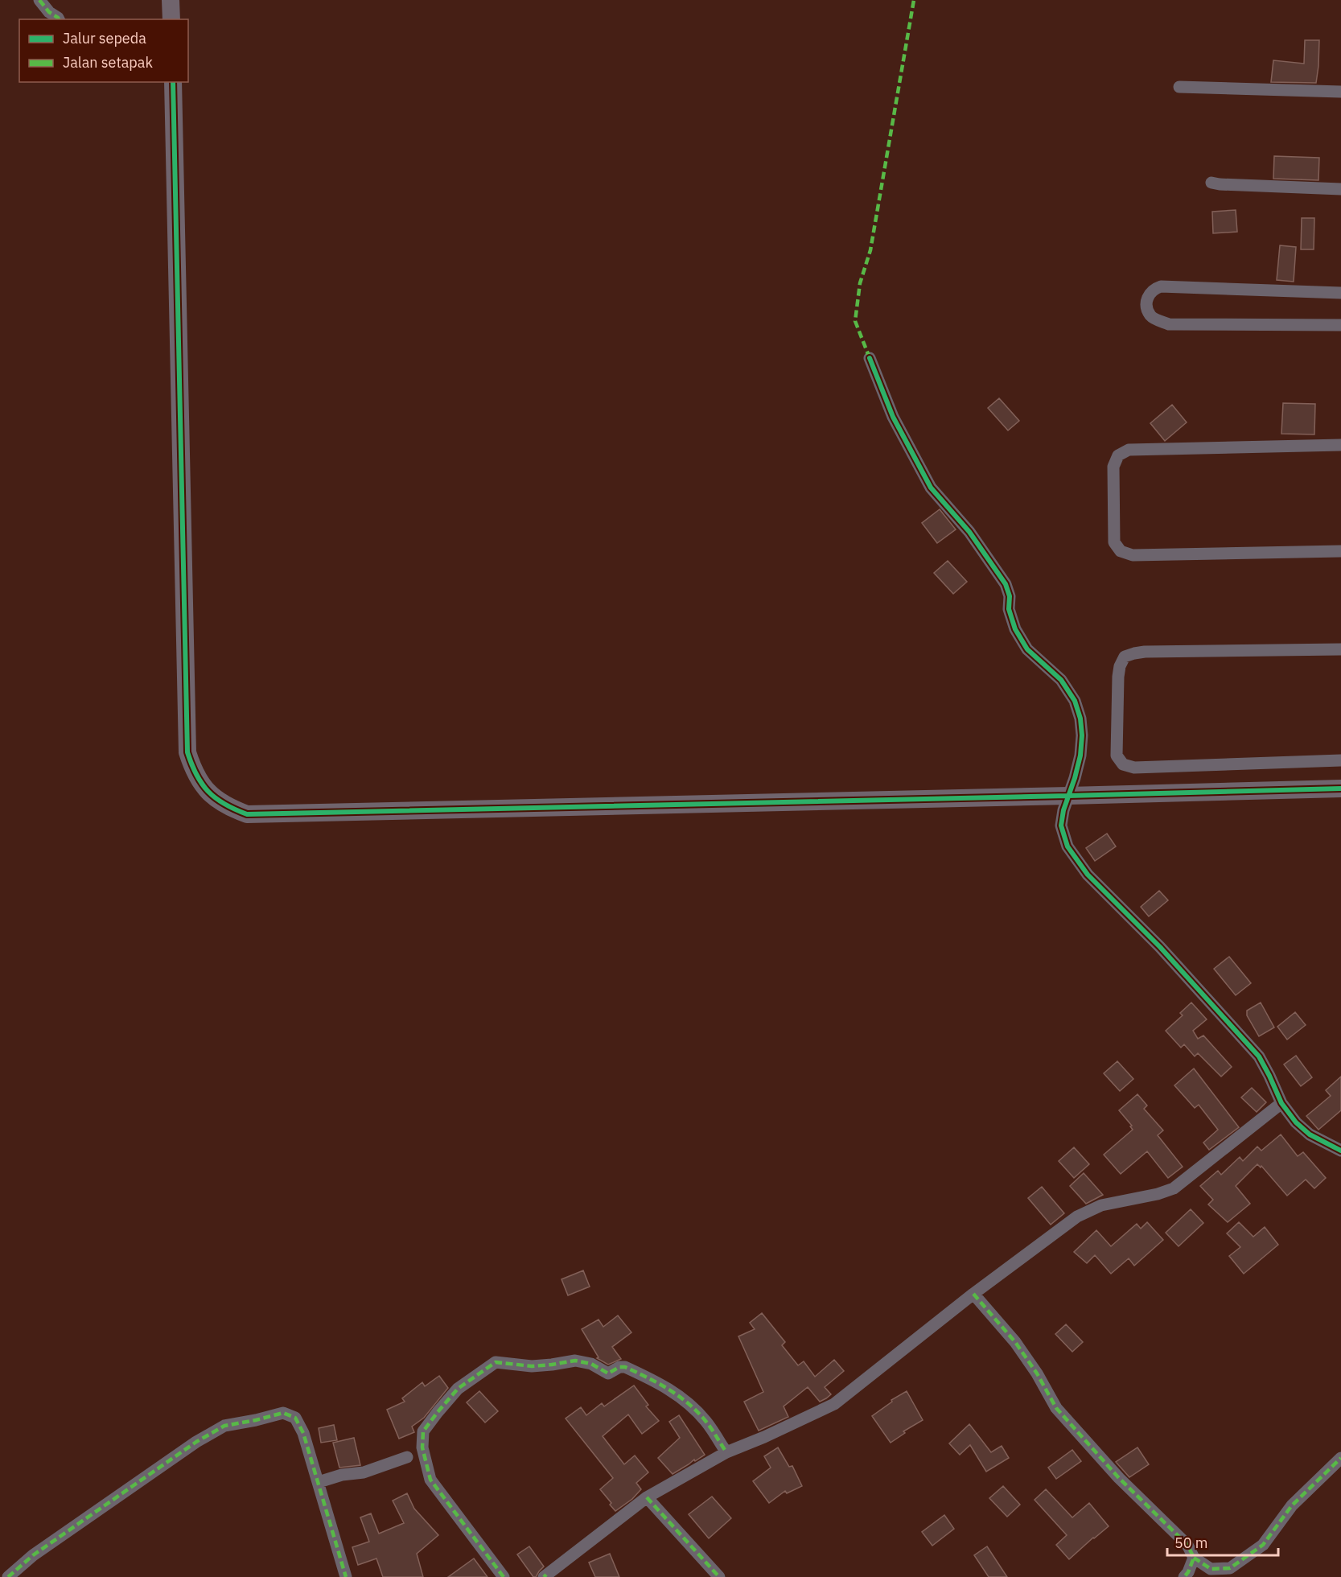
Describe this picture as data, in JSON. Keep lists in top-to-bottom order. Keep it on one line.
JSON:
{"legend":["Jalur sepeda","Jalan setapak"],"scale_bar":"50 m"}
